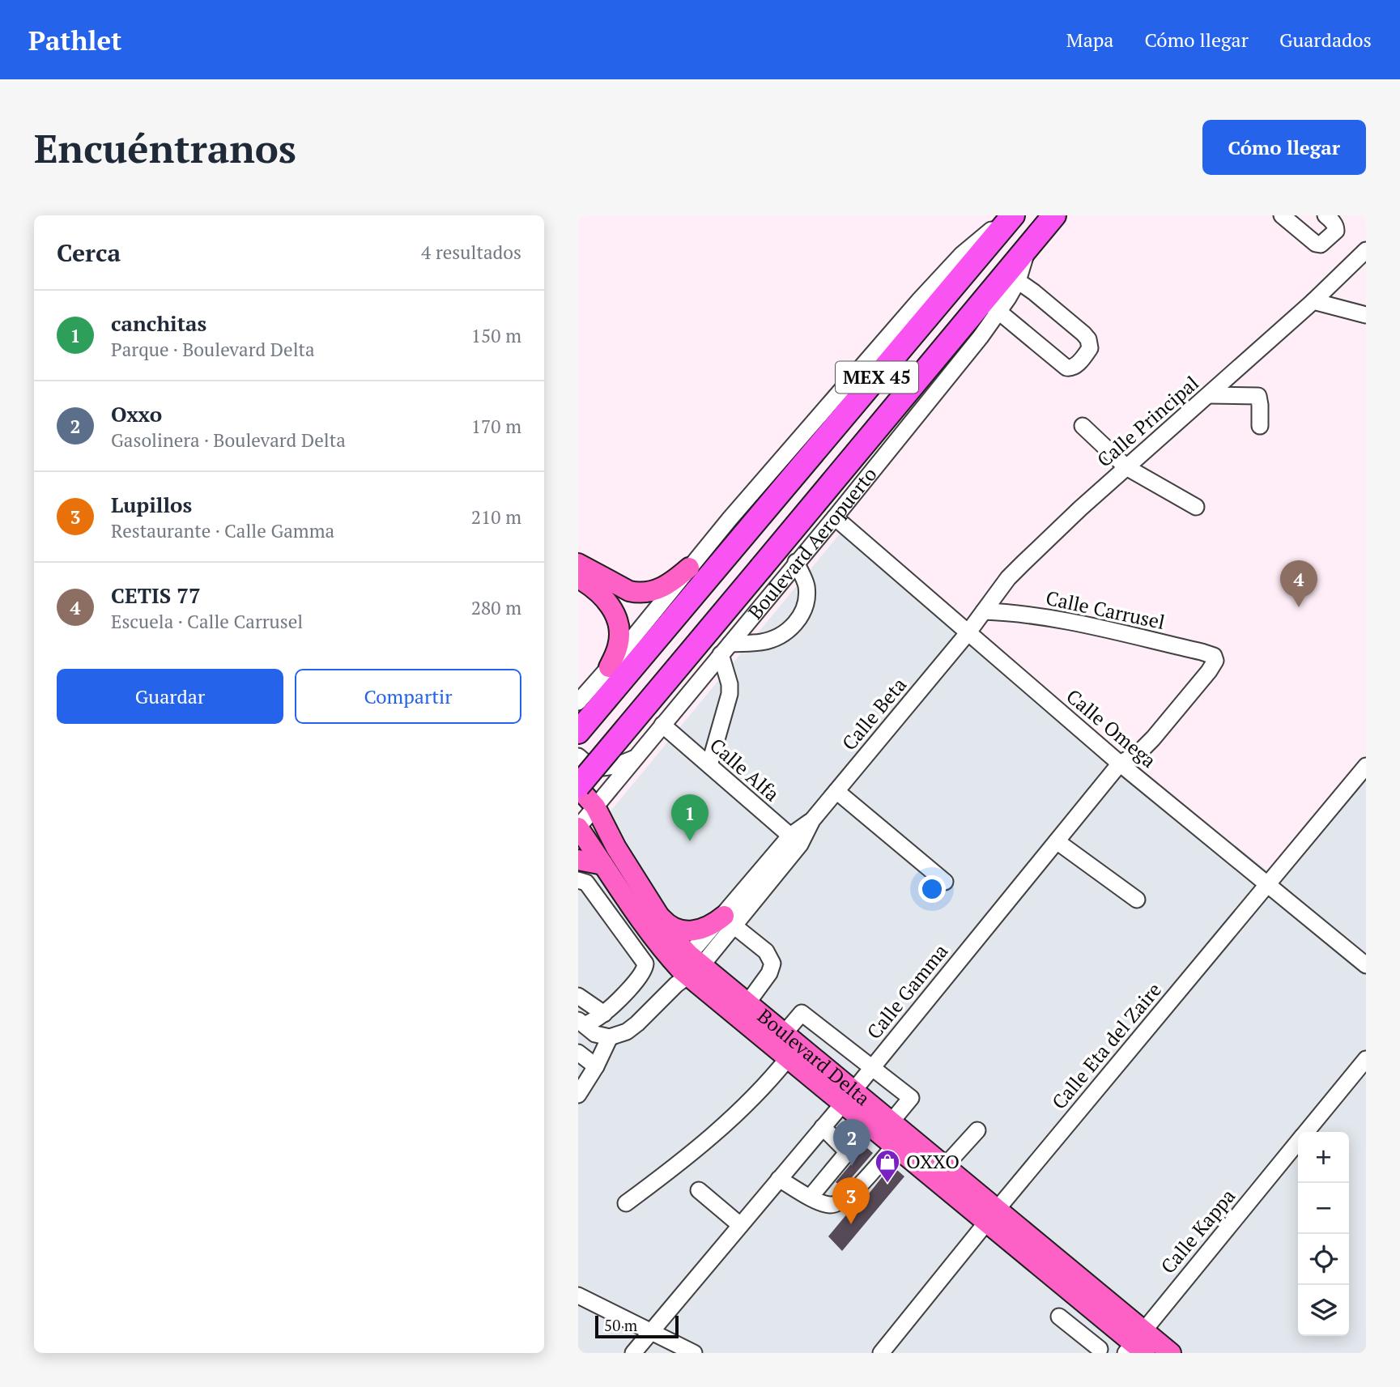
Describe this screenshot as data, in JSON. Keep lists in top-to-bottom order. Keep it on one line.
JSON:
{"streets":{"highway":["MEX 45","Boulevard Aeropuerto"],"main road":["Boulevard Delta"],"street":["Calle Principal","Calle Carrusel","Calle Beta","Calle Omega","Calle Alfa","Calle Gamma","Calle Eta del Zaire","Calle Kappa"]},"crossings":[["Calle Principal","Calle Carrusel"],["Calle Principal","Calle Beta"],["Calle Principal","Calle Omega"],["Boulevard Aeropuerto","Calle Omega"],["Boulevard Aeropuerto","Calle Alfa"],["Boulevard Aeropuerto","Boulevard Delta"],["Calle Carrusel","Calle Gamma"],["Calle Beta","Calle Omega"],["Calle Beta","Calle Alfa"],["Calle Beta","Boulevard Delta"],["Calle Omega","Calle Gamma"],["Calle Omega","Calle Eta del Zaire"],["Calle Gamma","Boulevard Delta"],["Calle Eta del Zaire","Boulevard Delta"],["Boulevard Delta","Calle Kappa"]],"places":{"shop":["OXXO"]},"scale_bar":"50 m","page":{"header":"Pathlet","nav":["Mapa","Cómo llegar","Guardados"],"buttons":["Cómo llegar",["Guardar","Compartir"]],"title":"Encuéntranos","heading":["Cerca","4 resultados"],"list":[{"mark":"1","name":"canchitas","note":"Parque · Boulevard Delta","value":"150 m"},{"mark":"2","name":"Oxxo","note":"Gasolinera · Boulevard Delta","value":"170 m"},{"mark":"3","name":"Lupillos","note":"Restaurante · Calle Gamma","value":"210 m"},{"mark":"4","name":"CETIS 77","note":"Escuela · Calle Carrusel","value":"280 m"}],"pins":["4","1","2","3"],"map_buttons":["+","−"],"scale":"50 m"}}
